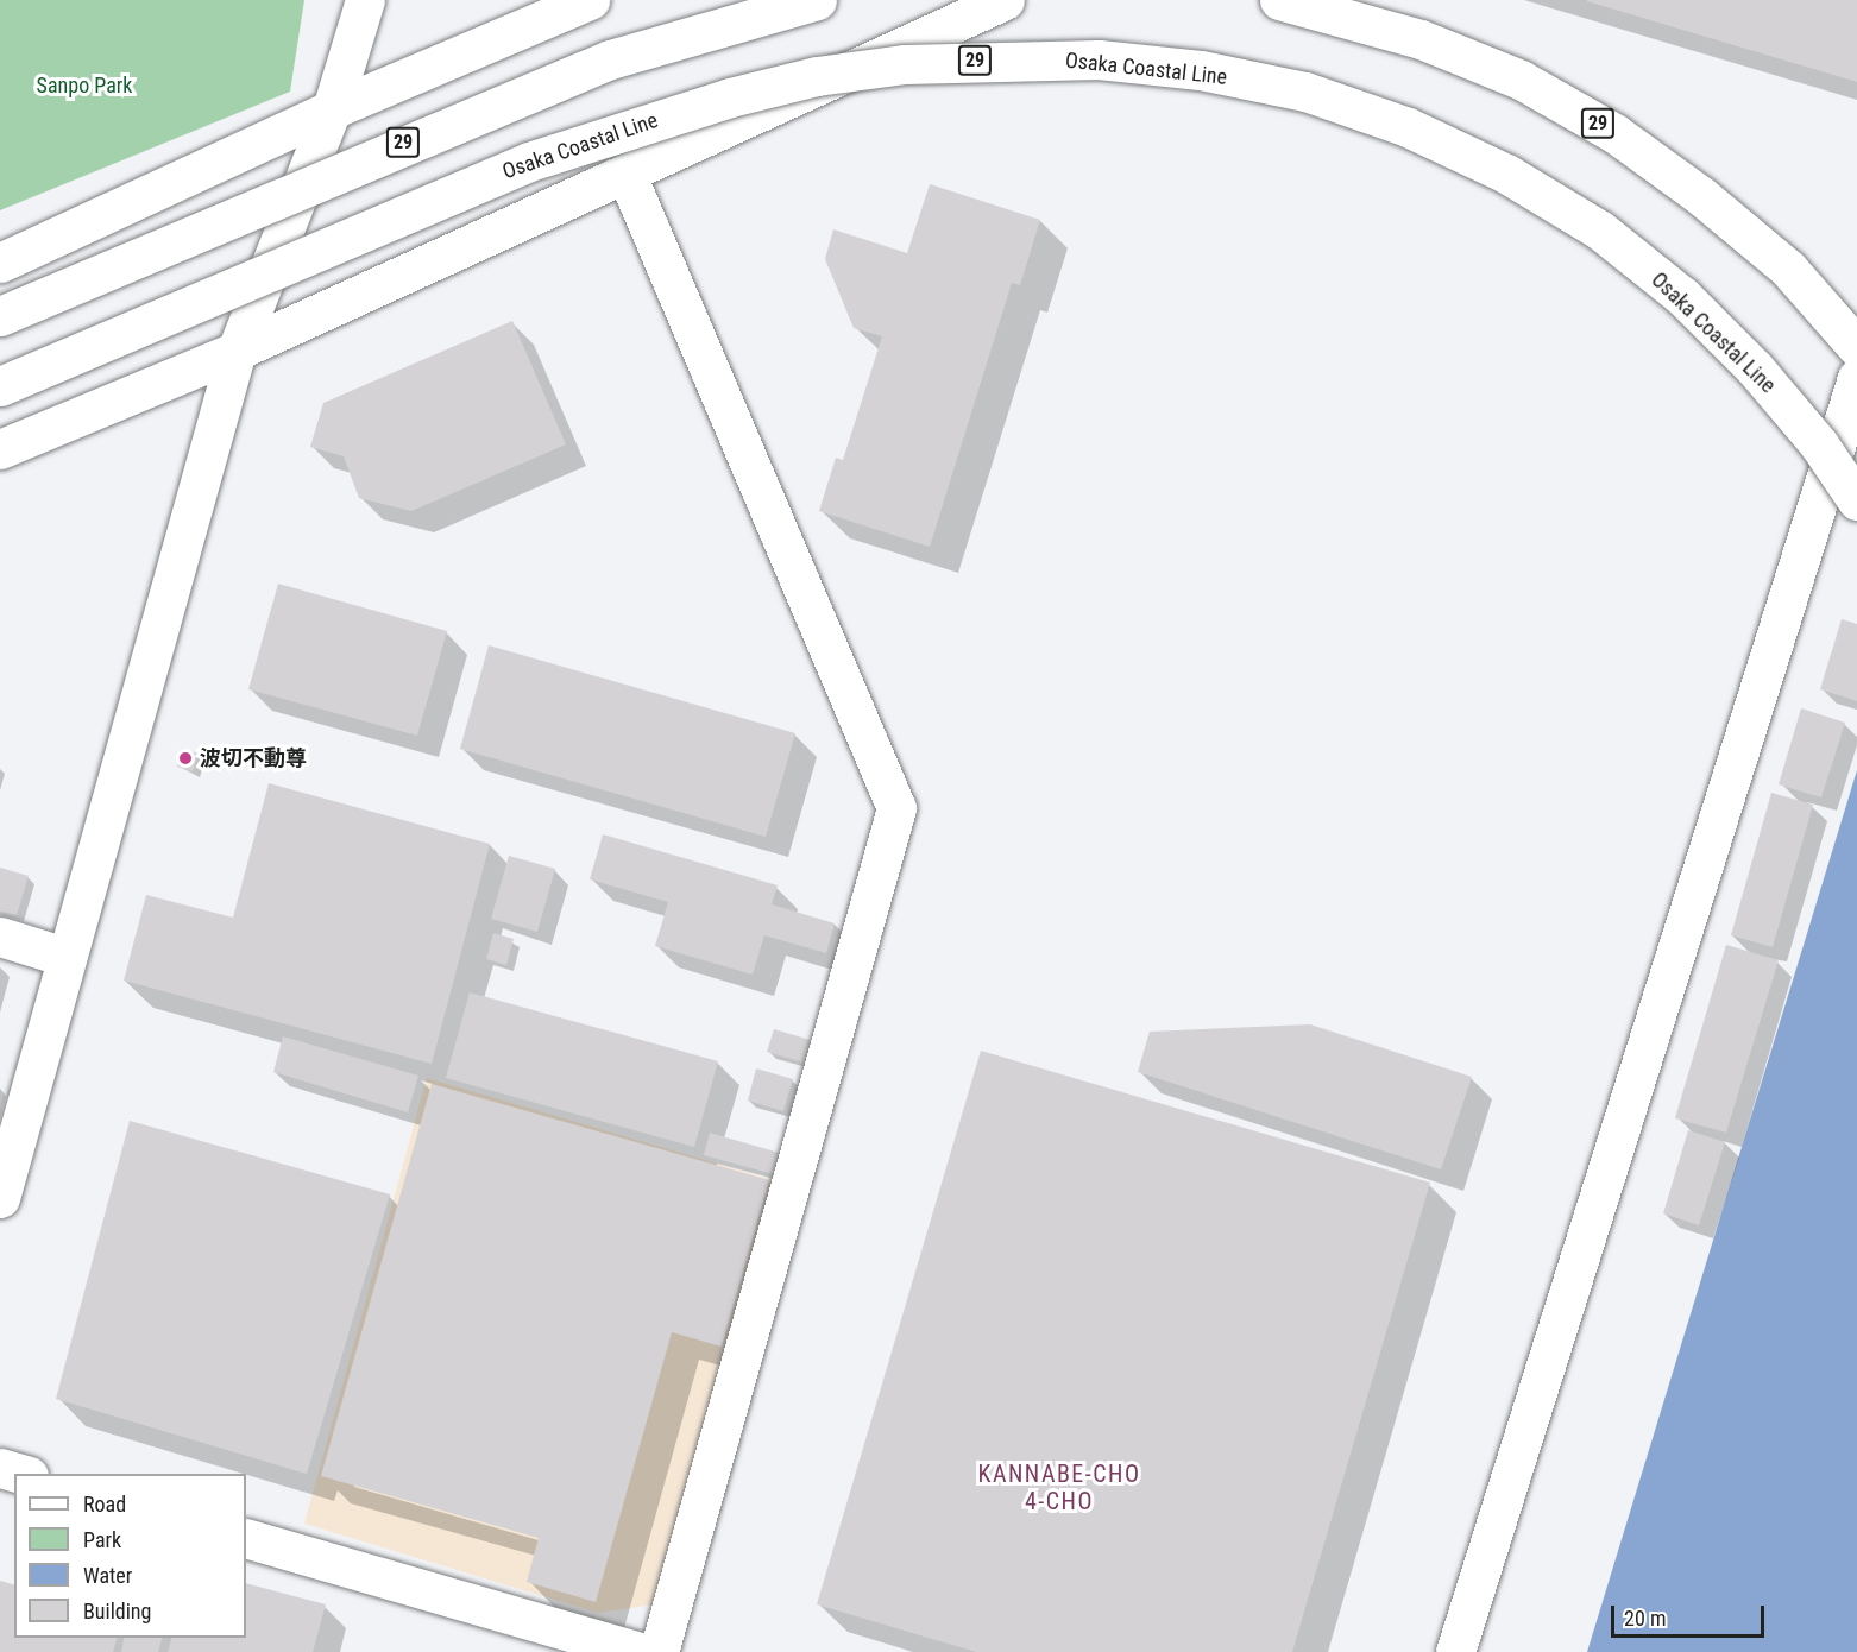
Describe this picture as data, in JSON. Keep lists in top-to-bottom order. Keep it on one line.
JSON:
{"streets":{"main road":["29","Osaka Coastal Line"]},"districts":["KANNABE-CHO 4-CHO"],"parks":["Sanpo Park"],"places":["波切不動尊"],"legend":["Road","Park","Water","Building"],"scale_bar":"20 m"}
